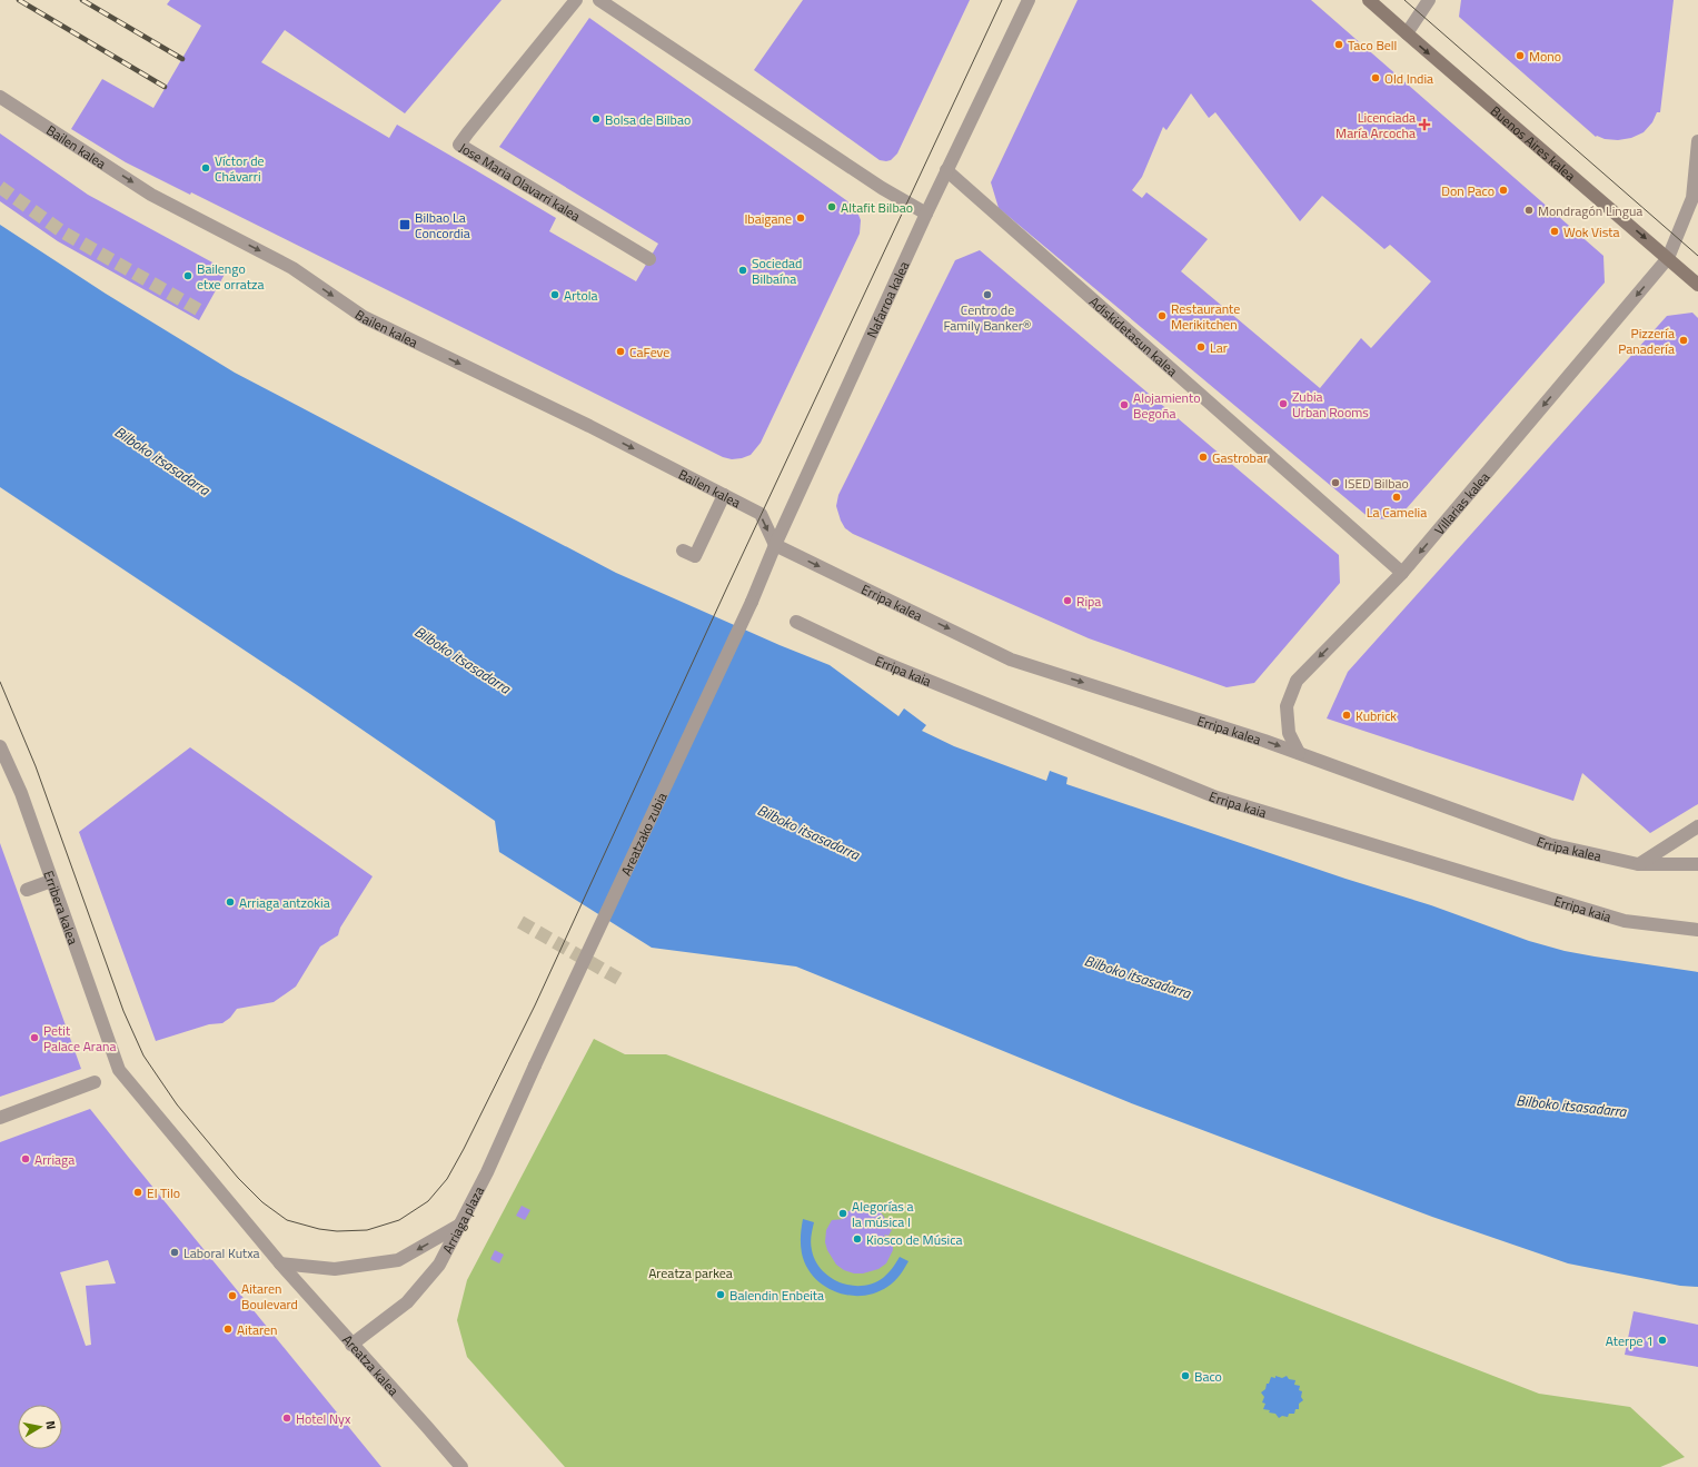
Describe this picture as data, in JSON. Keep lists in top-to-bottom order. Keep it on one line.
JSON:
{"streets":{"street":["Buenos Aires kalea","Bailen kalea","Jose Maria Olavarri kalea","Nafarroa kalea","Adiskidetasun kalea","Villarias kalea","Erripa kalea","Erripa kaia","Areatzako zubia","Erribera kalea","Arriaga plaza","Areatza kalea"]},"crossings":[["Buenos Aires kalea","Villarias kalea"],["Bailen kalea","Nafarroa kalea"],["Bailen kalea","Erripa kalea"],["Nafarroa kalea","Adiskidetasun kalea"],["Nafarroa kalea","Erripa kalea"],["Nafarroa kalea","Areatzako zubia"],["Adiskidetasun kalea","Villarias kalea"],["Villarias kalea","Erripa kalea"],["Areatzako zubia","Arriaga plaza"],["Erribera kalea","Areatza kalea"],["Arriaga plaza","Areatza kalea"]],"one_way":["Buenos Aires kalea","Bailen kalea","Villarias kalea","Erripa kalea"],"water":["Bilboko itsasadarra"],"parks":["Areatza parkea"],"places":{"other":["Taco Bell","Mono","Old India","Bolsa de Bilbao","Víctor de Chávarri","Don Paco","Altafit Bilbao","Mondragón Lingua","Ibaigane","Wok Vista","Sociedad Bilbaína","Bailengo etxe orratza","Artola","Centro de Family Banker®","Restaurante Merikitchen","Pizzería Panadería","Lar","CaFeve","Zubia Urban Rooms","Alojamiento Begoña","Gastrobar","ISED Bilbao","La Camelia","Ripa","Kubrick","Arriaga antzokia","Petit Palace Arana","Arriaga","El Tilo","Alegorías a la música I","Kiosco de Música","Laboral Kutxa","Balendin Enbeita","Aitaren Boulevard","Aitaren","Aterpe 1","Baco","Hotel Nyx"],"health":["Licenciada María Arcocha"],"transit":["Bilbao La Concordia"]},"north":"right"}
